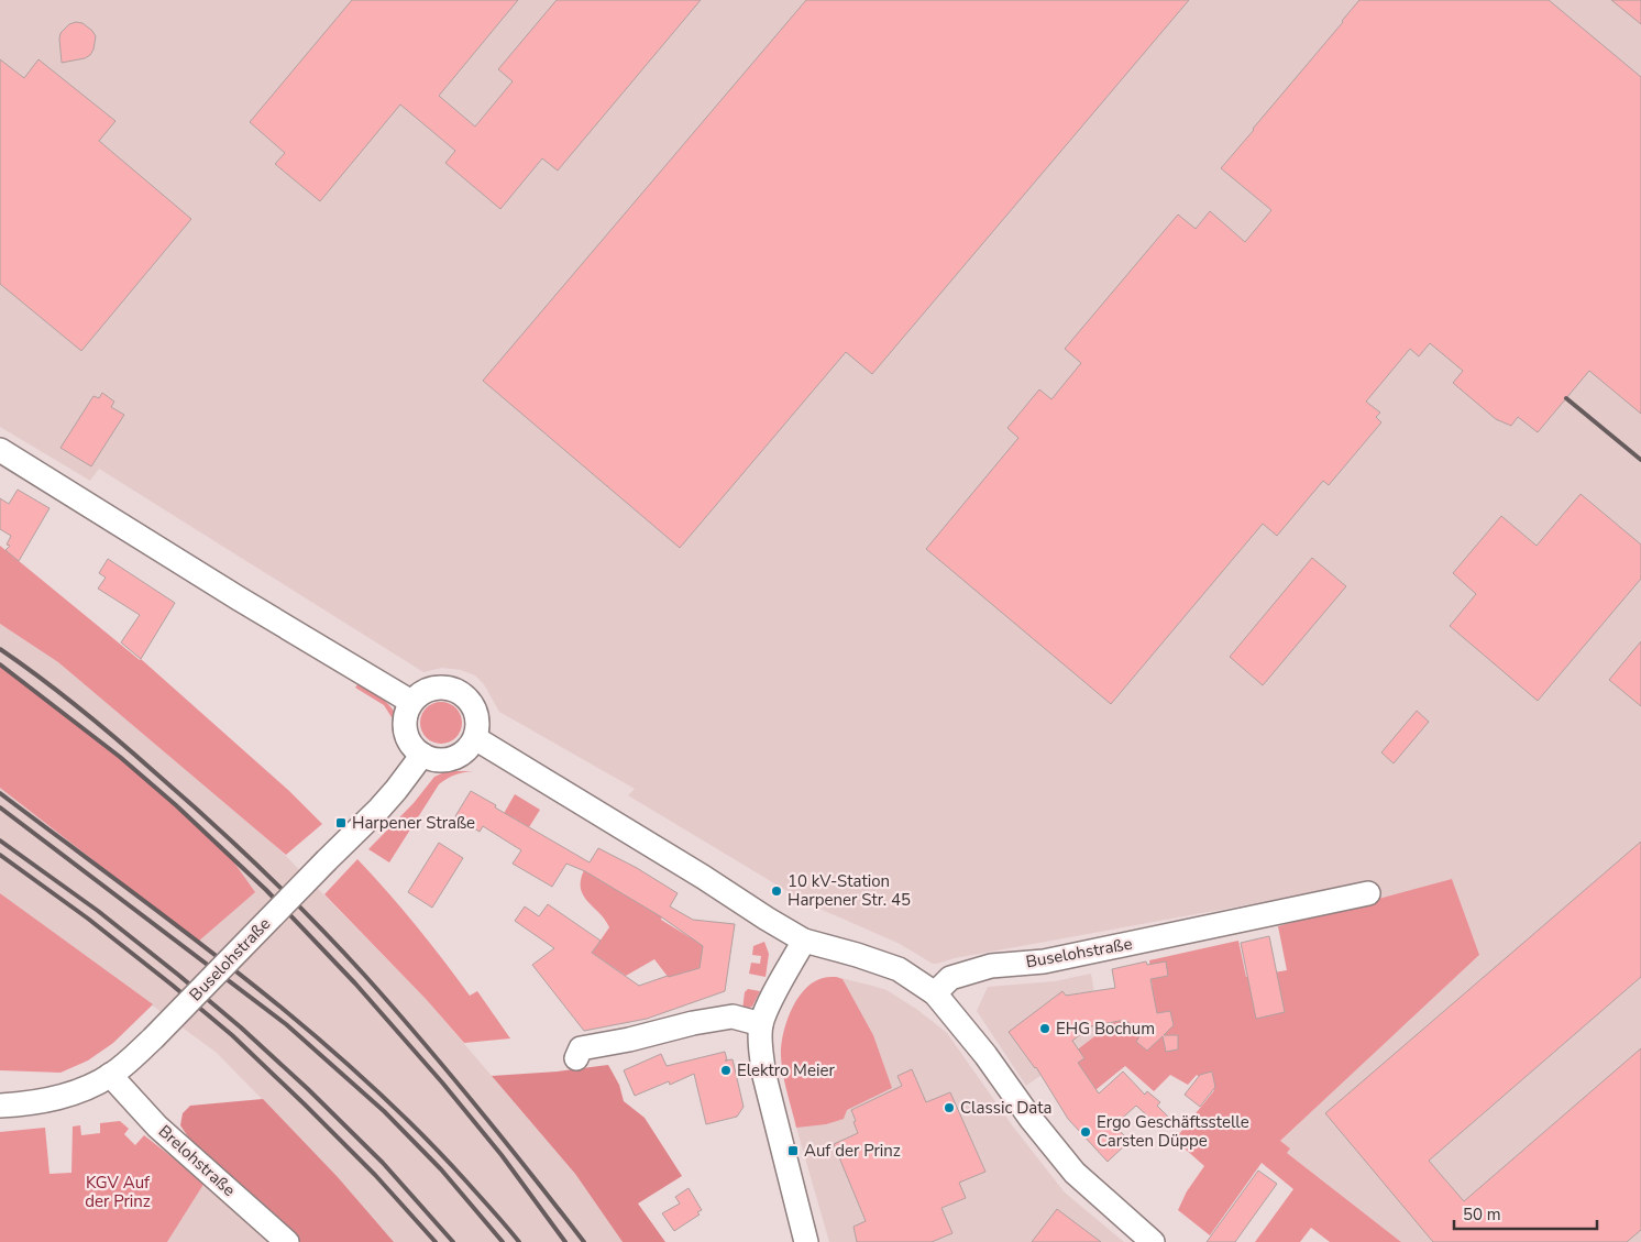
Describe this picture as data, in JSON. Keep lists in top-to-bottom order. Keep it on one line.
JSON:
{"streets":{"street":["Buselohstraße","Brelohstraße"]},"crossings":[["Buselohstraße","Brelohstraße"]],"parks":["KGV Auf der Prinz"],"places":{"transit":["Harpener Straße","Auf der Prinz"],"other":["10 kV-Station Harpener Str. 45","EHG Bochum","Elektro Meier","Classic Data","Ergo Geschäftsstelle Carsten Düppe"]},"scale_bar":"50 m"}
